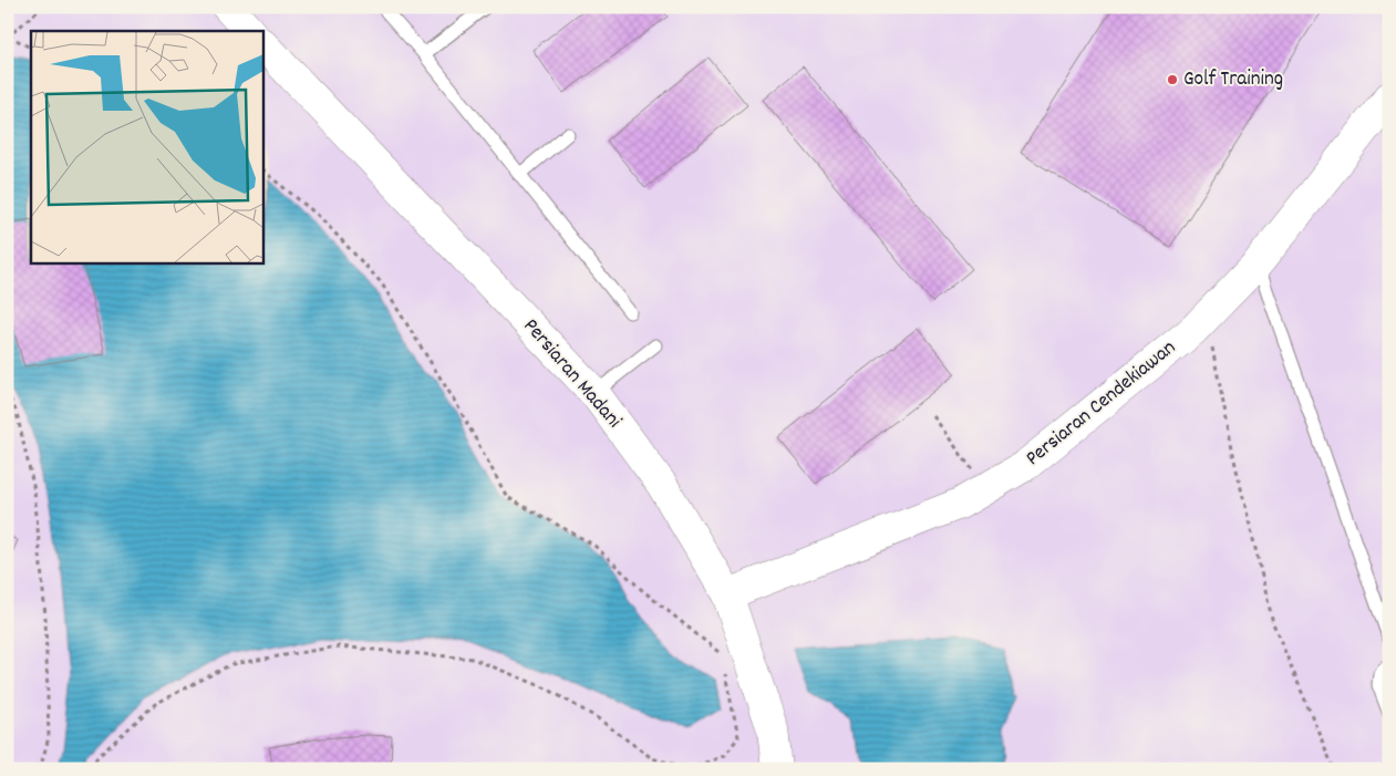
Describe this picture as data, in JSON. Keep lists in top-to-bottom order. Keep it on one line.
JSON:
{"streets":{"street":["Persiaran Madani","Persiaran Cendekiawan"]},"crossings":[["Persiaran Madani","Persiaran Cendekiawan"]],"places":["Golf Training"]}
